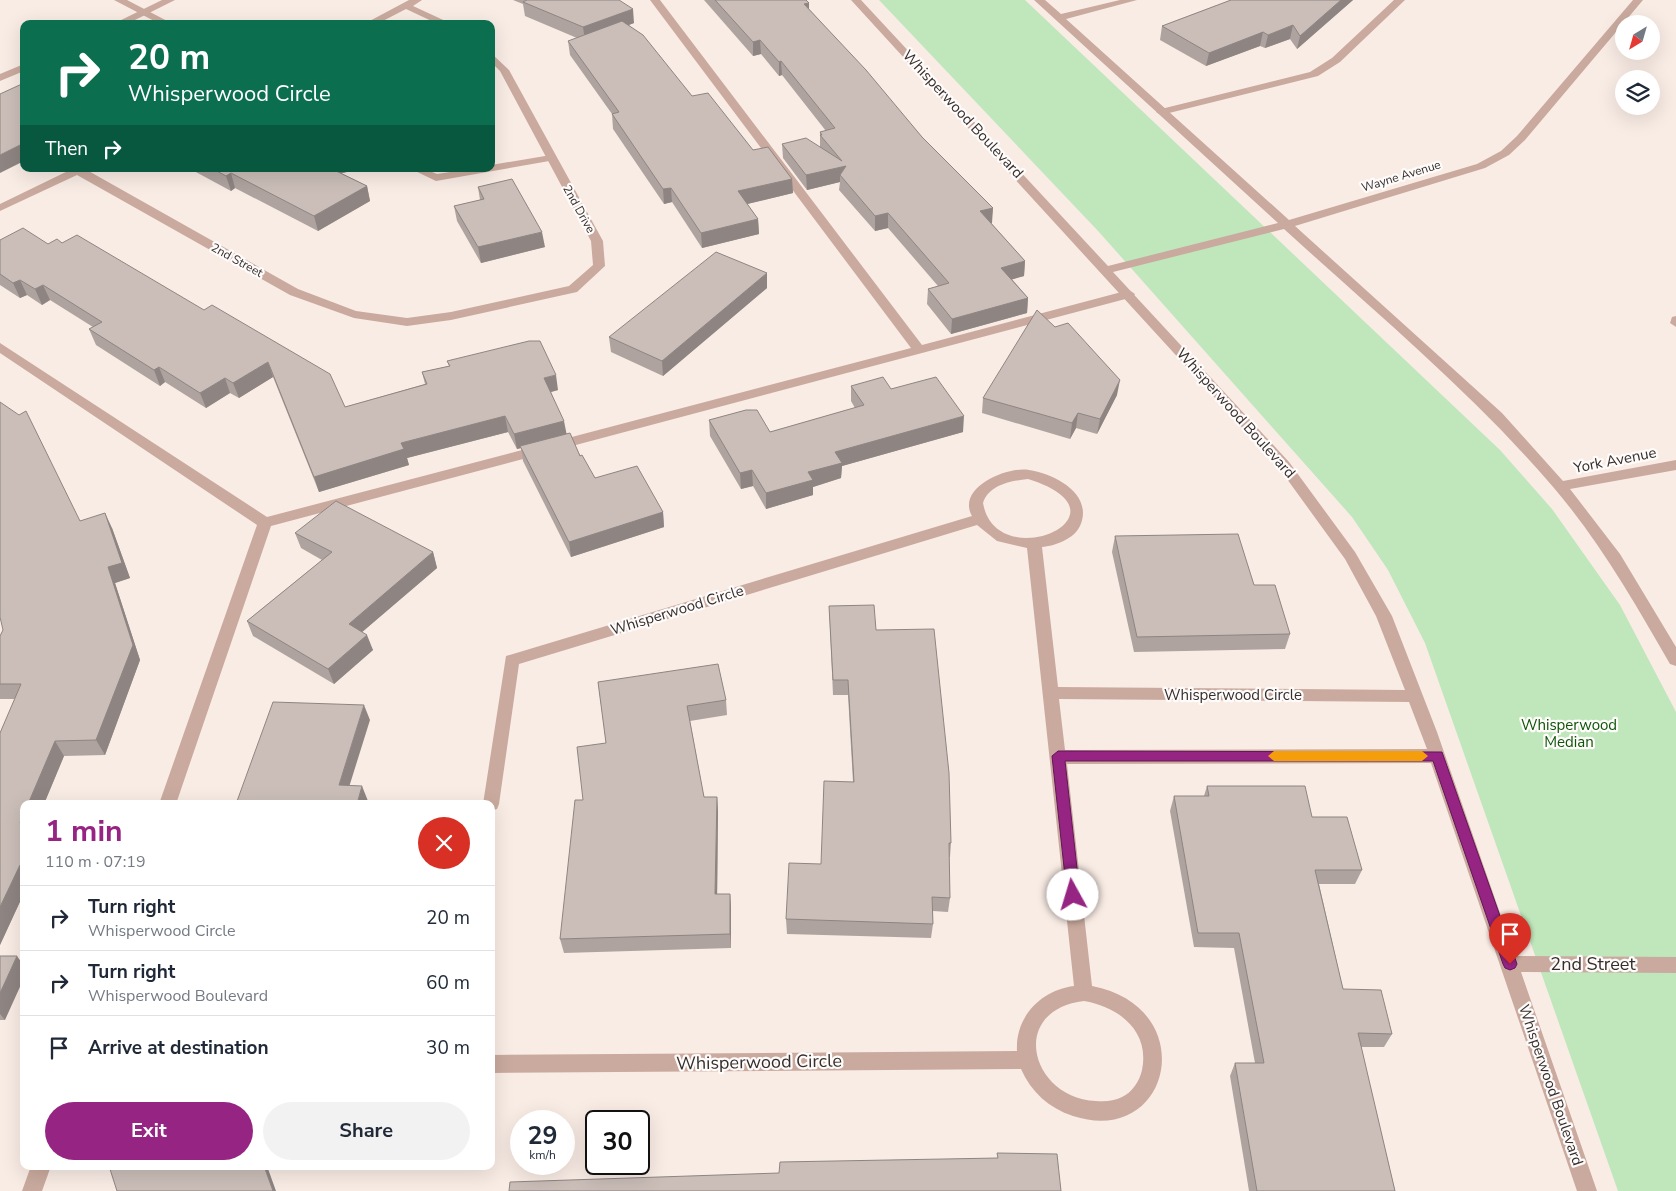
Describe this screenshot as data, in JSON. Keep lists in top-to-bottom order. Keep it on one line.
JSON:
{"streets":{"street":["Whisperwood Boulevard","Wayne Avenue","2nd Drive","2nd Street","York Avenue","Whisperwood Circle"]},"crossings":[["Whisperwood Boulevard","Wayne Avenue"],["Whisperwood Boulevard","2nd Street"],["Whisperwood Boulevard","Whisperwood Circle"],["2nd Drive","2nd Street"]],"parks":["Whisperwood Median"],"north":"bottom left","page":{"turn":["20 m","Whisperwood Circle"],"then":"Then","heading":["1 min","110 m · 07:19"],"list":[{"name":"Turn right","note":"Whisperwood Circle","value":"20 m"},{"name":"Turn right","note":"Whisperwood Boulevard","value":"60 m"},{"name":"Arrive at destination","value":"30 m"}],"buttons":["Exit","Share"],"speed":"29 km/h","limit":"30"}}
